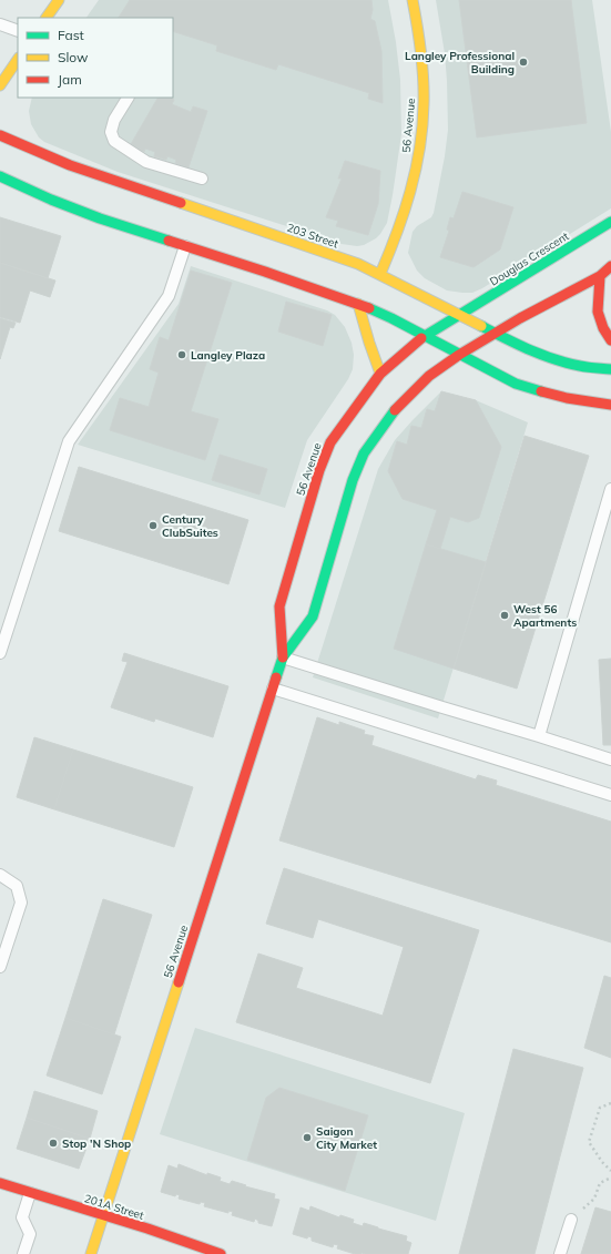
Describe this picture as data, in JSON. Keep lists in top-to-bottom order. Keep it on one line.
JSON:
{"streets":{"main road":["56 Avenue","203 Street","Douglas Crescent","201A Street"]},"crossings":[["56 Avenue","203 Street"],["56 Avenue","Douglas Crescent"],["56 Avenue","201A Street"],["203 Street","Douglas Crescent"]],"places":["Langley Professional Building","Langley Plaza","Century ClubSuites","West 56 Apartments","Saigon City Market","Stop 'N Shop"],"legend":["Fast","Slow","Jam"]}
